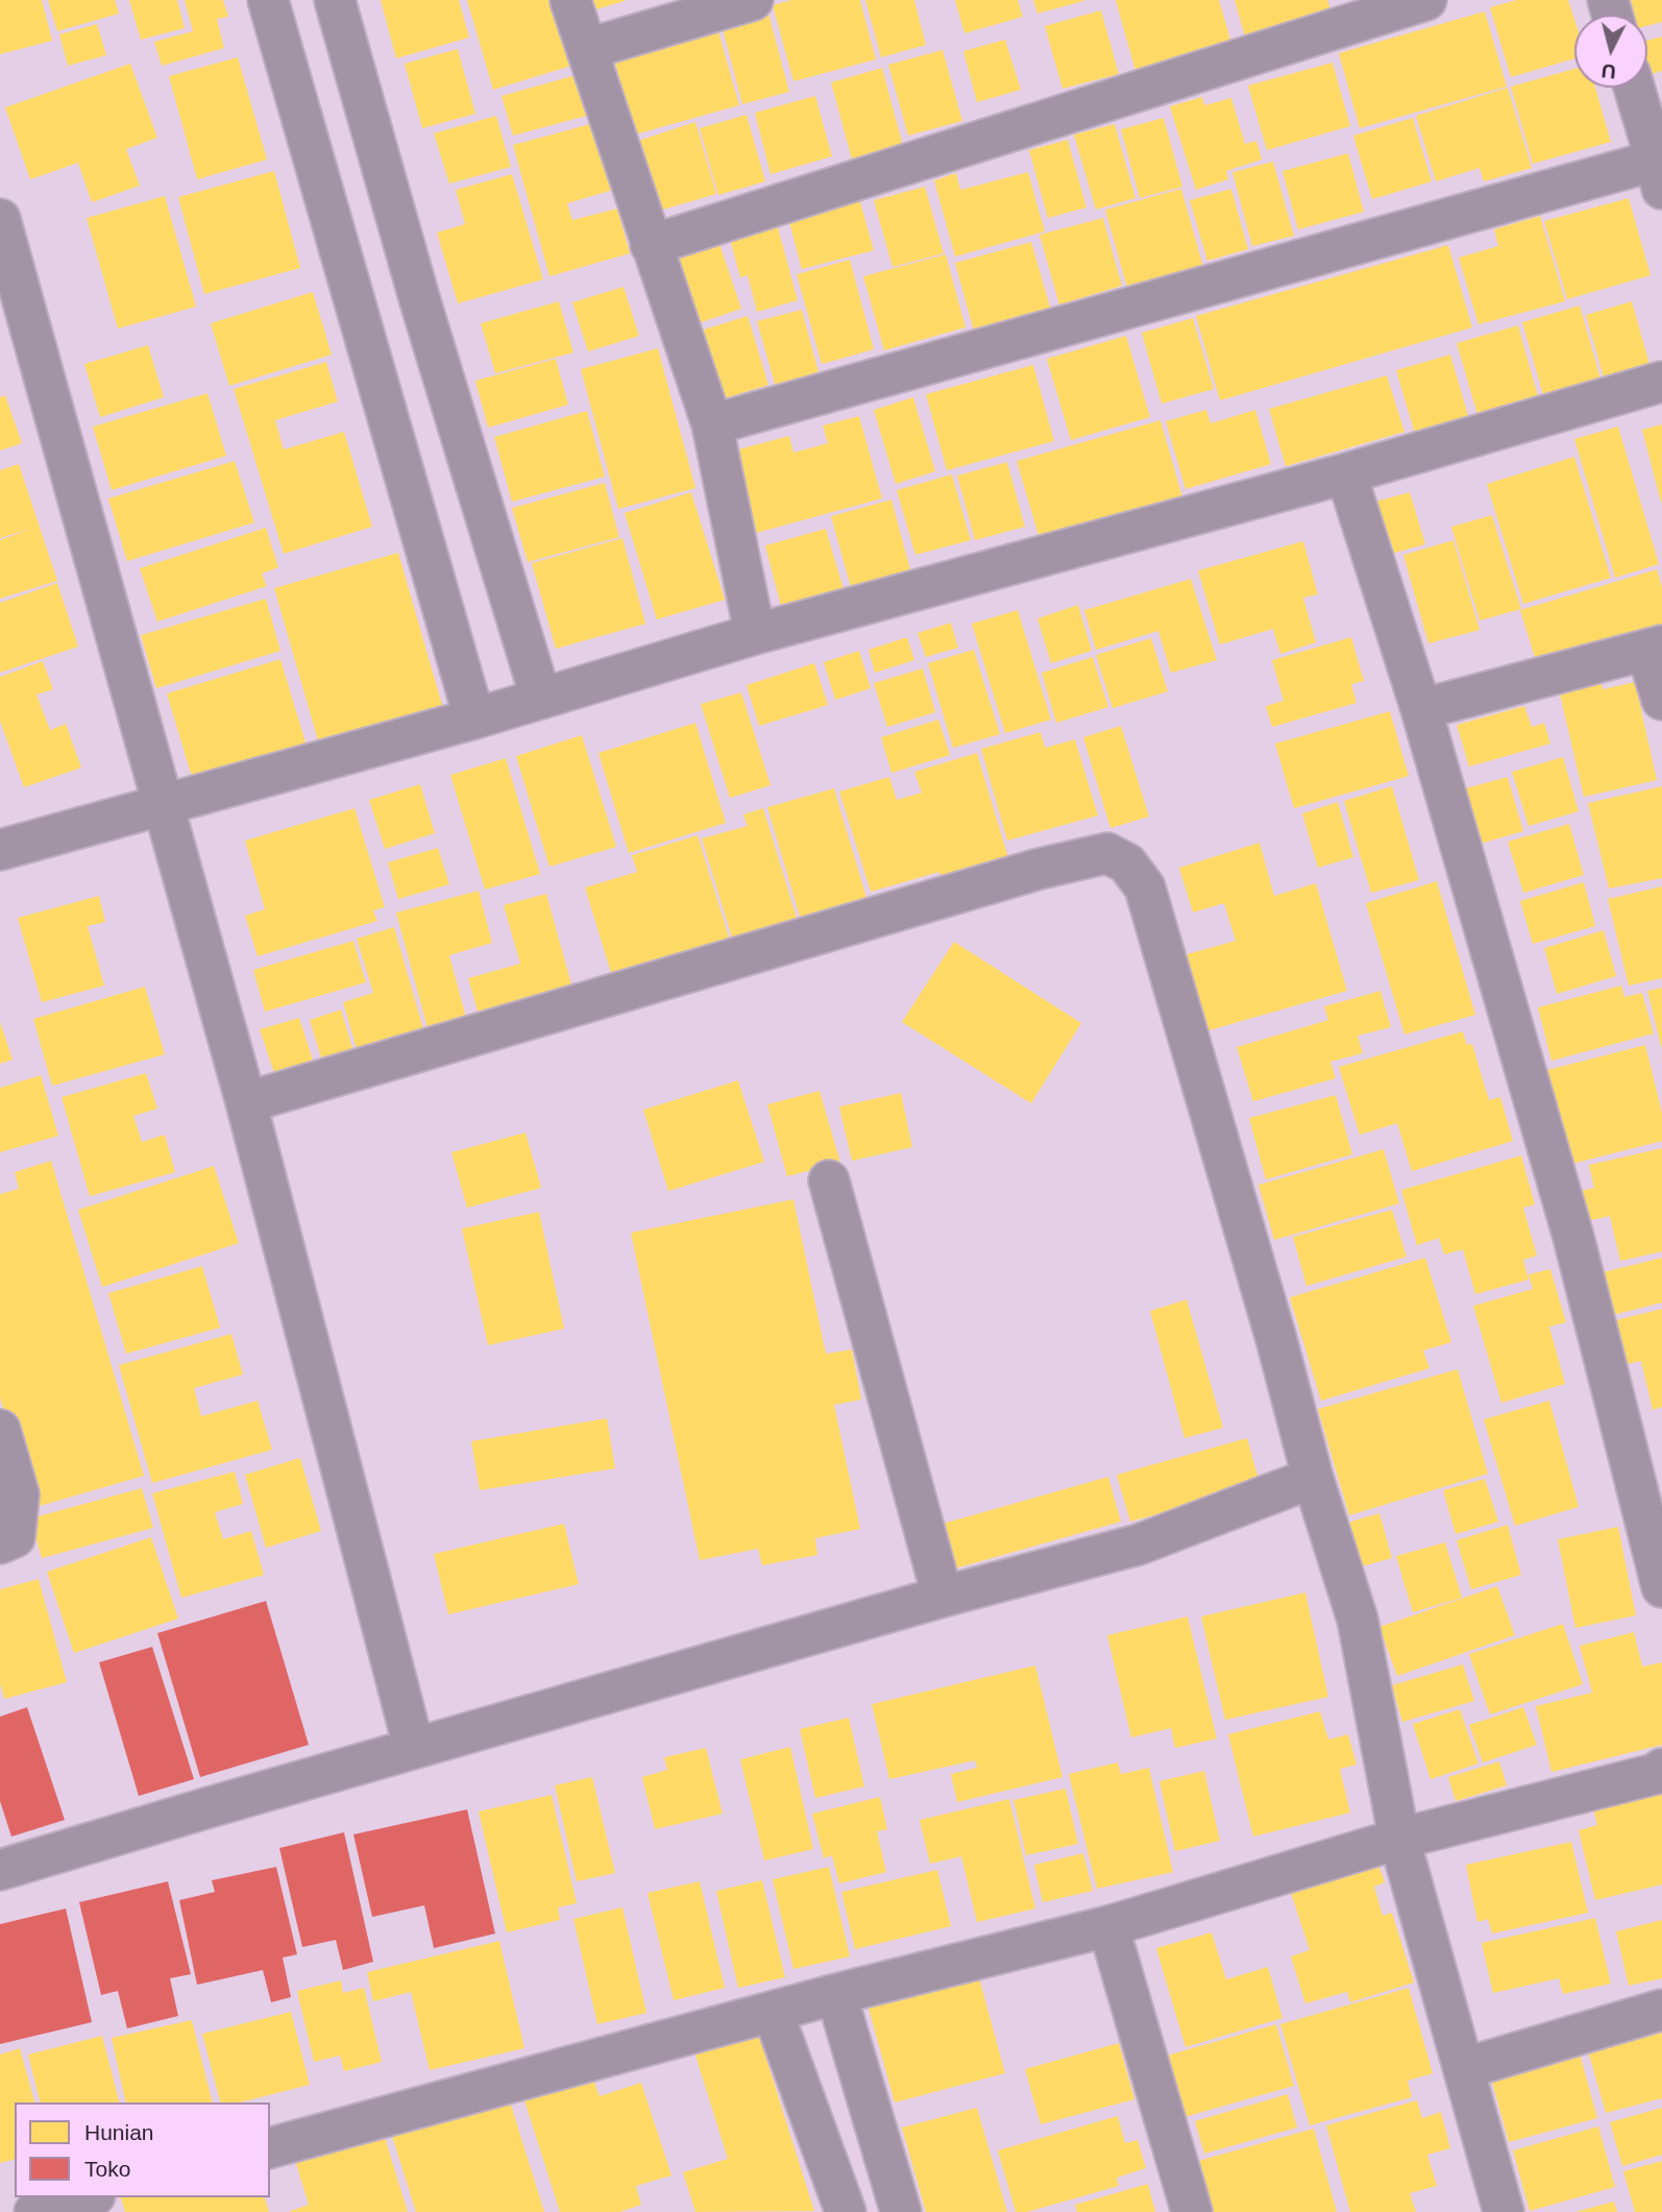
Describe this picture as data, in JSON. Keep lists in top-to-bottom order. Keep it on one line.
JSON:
{"legend":["Hunian","Toko"],"north":"bottom"}
